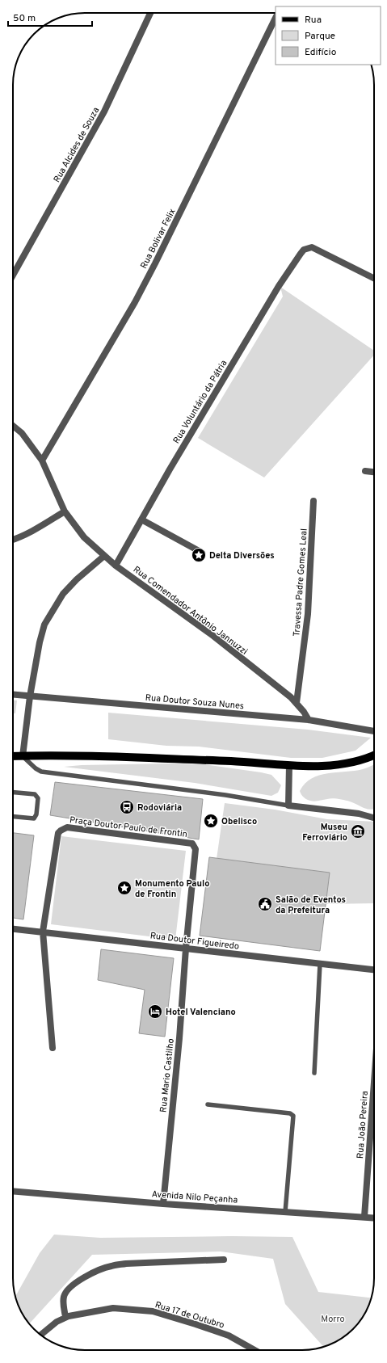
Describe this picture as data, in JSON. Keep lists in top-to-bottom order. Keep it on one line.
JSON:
{"streets":{"street":["Rua Alcides de Souza","Rua Bolivar Felix","Rua Voluntário da Pátria","Travessa Padre Gomes Leal","Rua Comendador Antônio Jannuzzi","Rua Doutor Souza Nunes","Praça Doutor Paulo de Frontin","Rua Doutor Figueiredo","Rua Mario Castilho","Rua João Pereira","Avenida Nilo Peçanha","Rua 17 de Outubro"]},"crossings":[["Rua Bolivar Felix","Rua Comendador Antônio Jannuzzi"],["Rua Voluntário da Pátria","Rua Comendador Antônio Jannuzzi"],["Travessa Padre Gomes Leal","Rua Comendador Antônio Jannuzzi"],["Rua Comendador Antônio Jannuzzi","Rua Doutor Souza Nunes"],["Praça Doutor Paulo de Frontin","Rua Doutor Figueiredo"],["Praça Doutor Paulo de Frontin","Rua Mario Castilho"],["Rua Doutor Figueiredo","Rua Mario Castilho"],["Rua Mario Castilho","Avenida Nilo Peçanha"],["Rua João Pereira","Avenida Nilo Peçanha"]],"parks":["Morro"],"places":{"place":["Delta Diversões","Obelisco","Monumento Paulo de Frontin"],"bus stop":["Rodoviária"],"museum":["Museu Ferroviário"],"public building":["Salão de Eventos da Prefeitura"],"hotel":["Hotel Valenciano"]},"legend":["Rua","Parque","Edifício"],"scale_bar":"50 m"}
